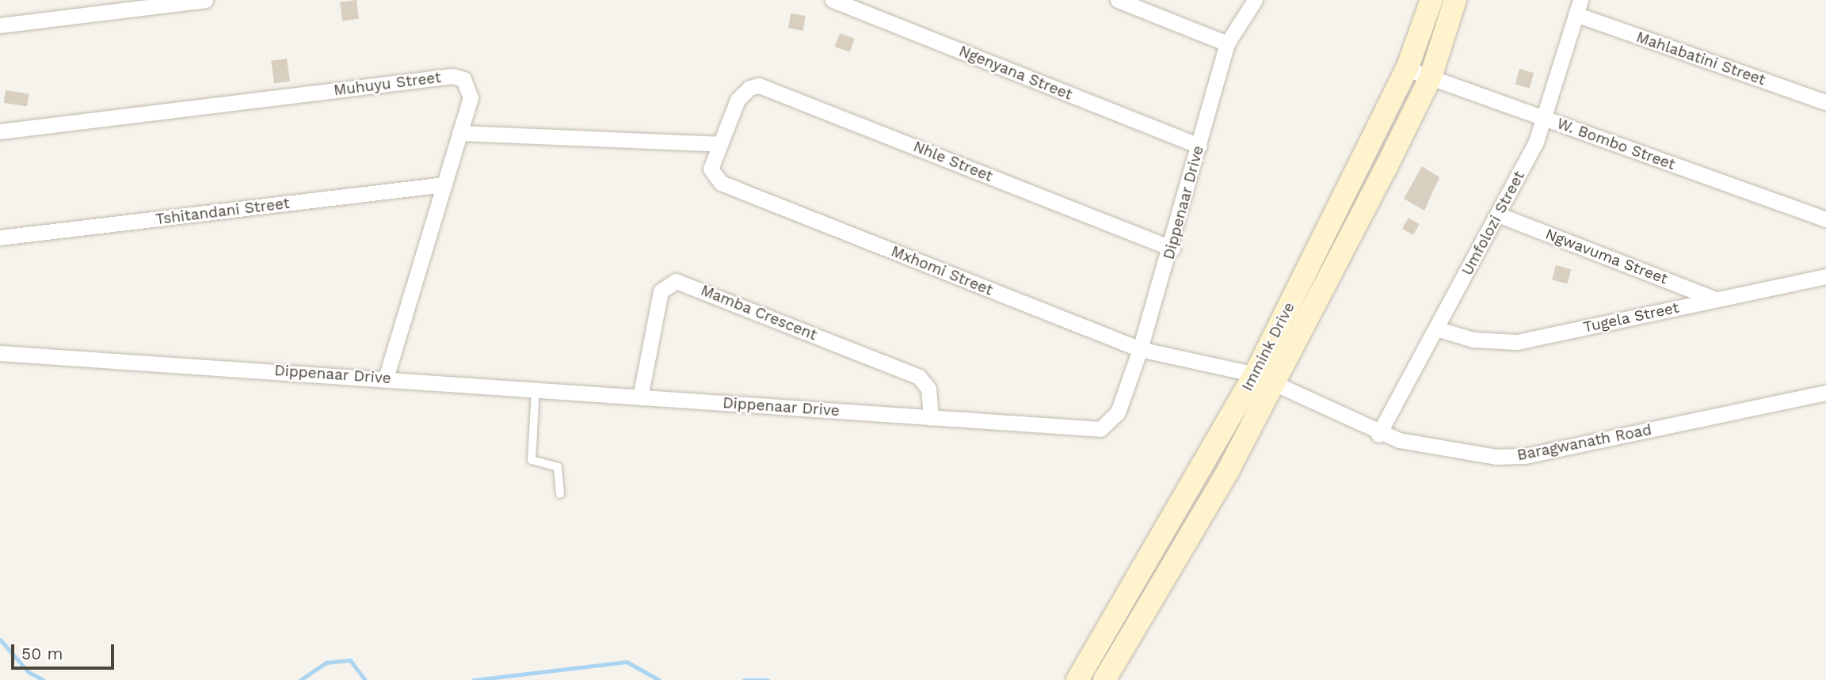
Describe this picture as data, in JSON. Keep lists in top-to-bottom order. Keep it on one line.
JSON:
{"streets":{"main road":["Immink Drive"],"street":["Mahlabatini Street","Ngenyana Street","Muhuyu Street","W. Bombo Street","Nhle Street","Dippenaar Drive","Tshitandani Street","Umfolozi Street","Ngwavuma Street","Mxhomi Street","Mamba Crescent","Tugela Street","Baragwanath Road"]},"crossings":[["Mahlabatini Street","Umfolozi Street"],["Ngenyana Street","Dippenaar Drive"],["Muhuyu Street","Dippenaar Drive"],["Muhuyu Street","Tshitandani Street"],["W. Bombo Street","Umfolozi Street"],["W. Bombo Street","Immink Drive"],["Nhle Street","Dippenaar Drive"],["Nhle Street","Mxhomi Street"],["Dippenaar Drive","Mxhomi Street"],["Dippenaar Drive","Mamba Crescent"],["Umfolozi Street","Ngwavuma Street"],["Umfolozi Street","Tugela Street"],["Umfolozi Street","Baragwanath Road"],["Ngwavuma Street","Tugela Street"],["Mxhomi Street","Immink Drive"],["Mxhomi Street","Baragwanath Road"],["Immink Drive","Baragwanath Road"]],"scale_bar":"50 m"}
